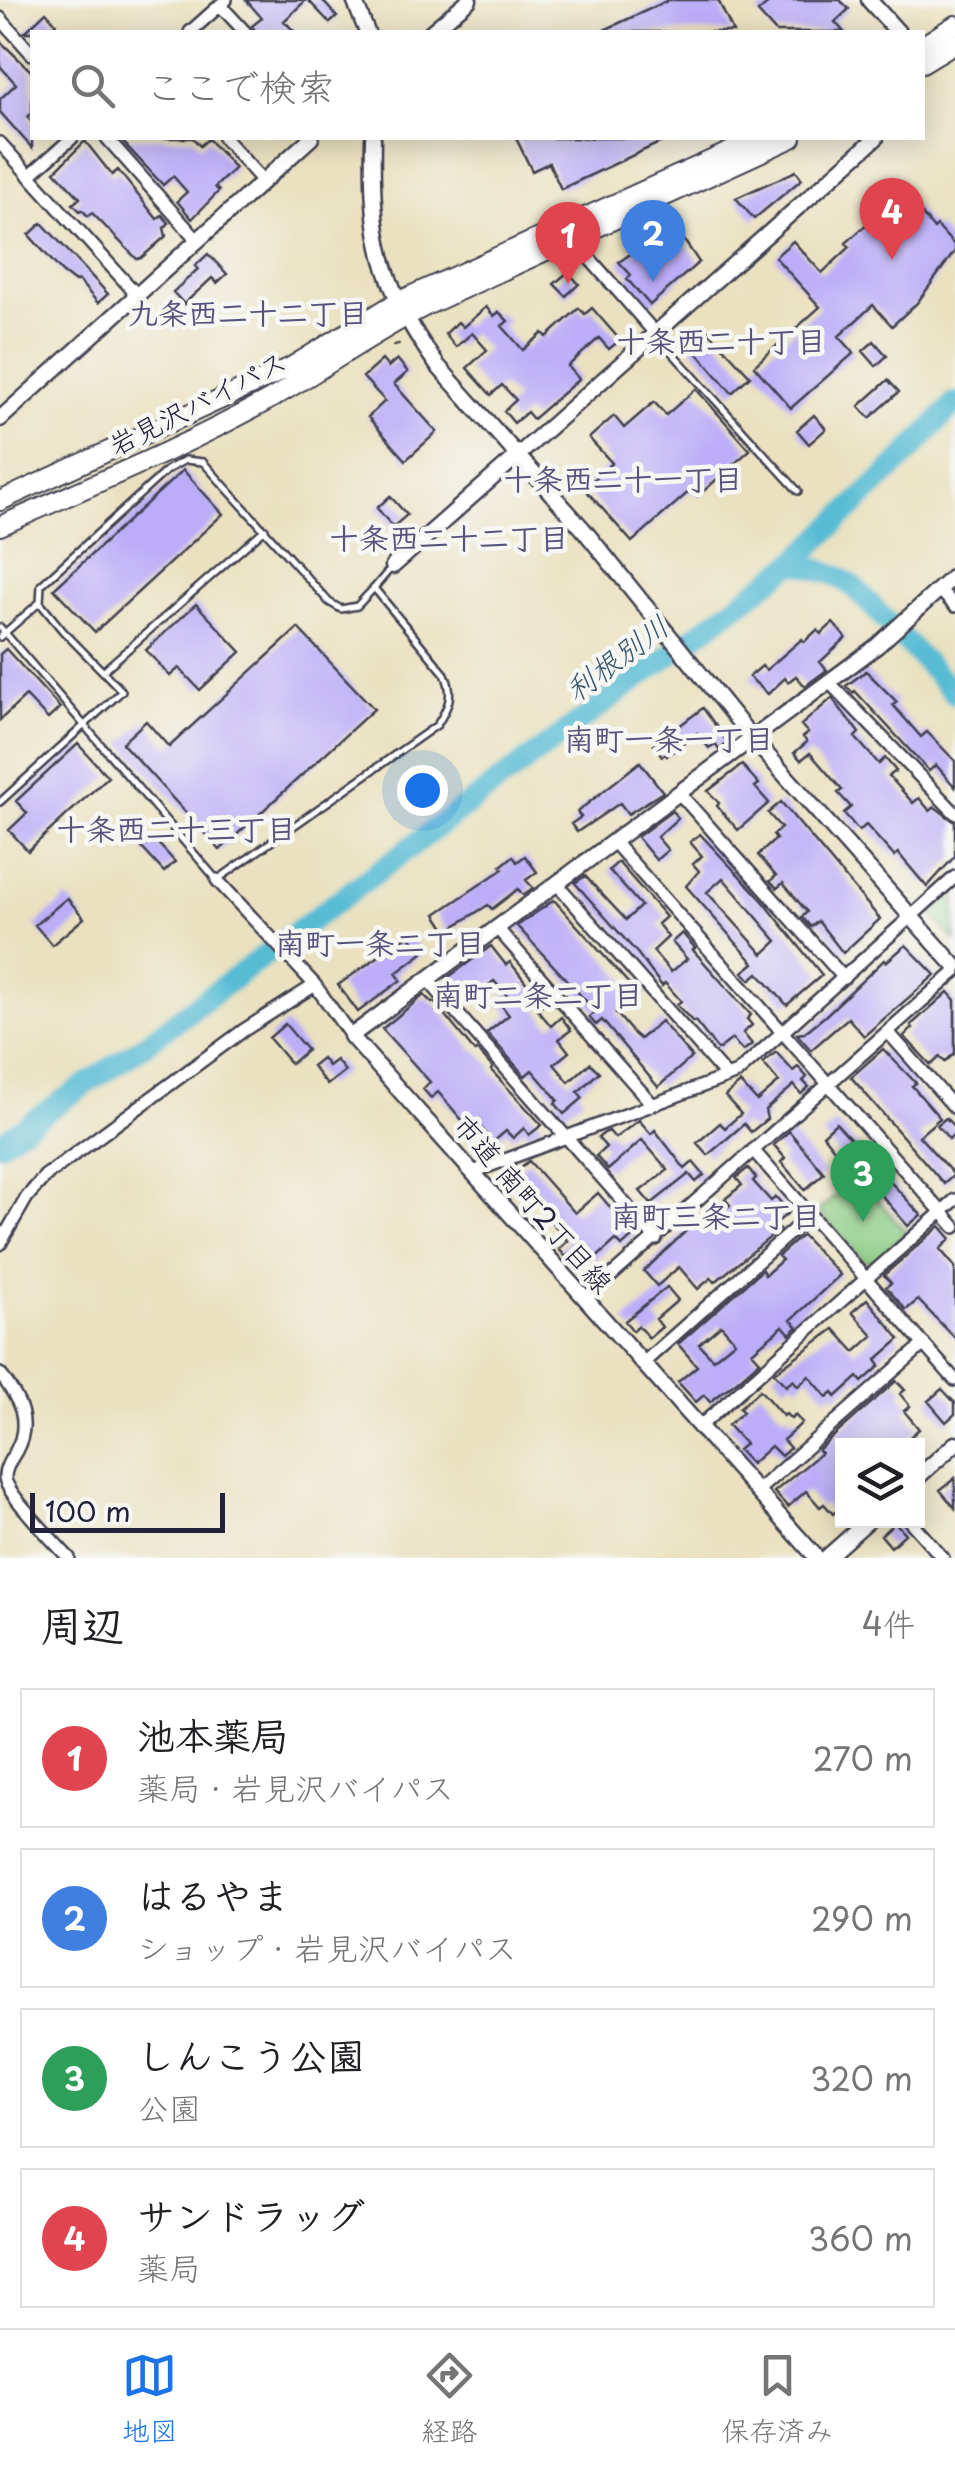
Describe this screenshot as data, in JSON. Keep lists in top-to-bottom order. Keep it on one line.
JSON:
{"streets":{"highway":["岩見沢バイパス"],"street":["市道 南町2丁目線"]},"districts":["九条西二十二丁目","十条西二十丁目","十条西二十一丁目","十条西二十二丁目","南町一条一丁目","十条西二十三丁目","南町一条二丁目","南町二条二丁目","南町三条二丁目"],"water":["利根別川"],"scale_bar":"100 m","page":{"search":"ここで検索","pins":["4","2","1","3"],"scale":"100 m","heading":["周辺","4件"],"list":[{"mark":"1","name":"池本薬局","note":"薬局 · 岩見沢バイパス","value":"270 m"},{"mark":"2","name":"はるやま","note":"ショップ · 岩見沢バイパス","value":"290 m"},{"mark":"3","name":"しんこう公園","note":"公園","value":"320 m"},{"mark":"4","name":"サンドラッグ","note":"薬局","value":"360 m"}],"nav":["地図","経路","保存済み"]}}
